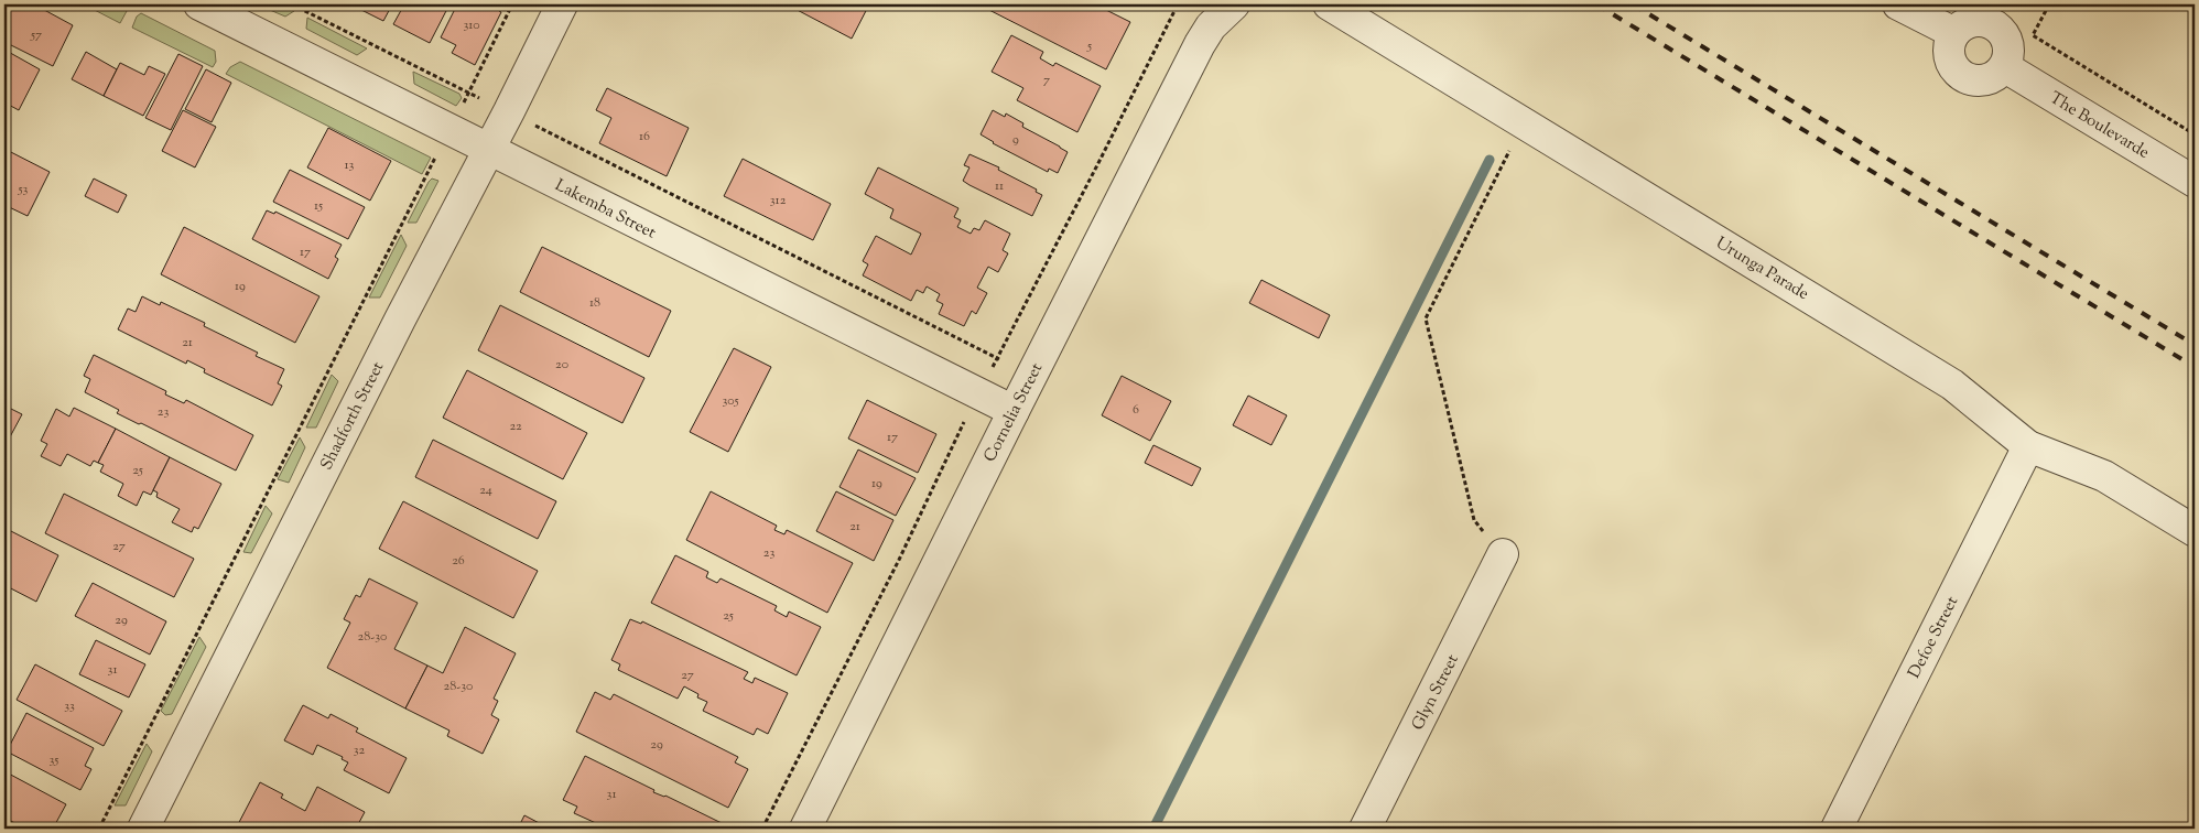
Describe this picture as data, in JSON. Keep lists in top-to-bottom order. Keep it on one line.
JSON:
{"streets":{"street":["The Boulevarde","Lakemba Street","Urunga Parade","Cornelia Street","Shadforth Street","Defoe Street","Glyn Street"]},"crossings":[["Lakemba Street","Cornelia Street"],["Lakemba Street","Shadforth Street"],["Urunga Parade","Defoe Street"]],"house_numbers":["310","57","5","7","16","9","13","11","53","312","15","17","19","18","21","20","305","6","23","22","17","25","19","24","21","27","23","26","25","29","28-30","31","27","28-30","33","29","32","35","31"]}
